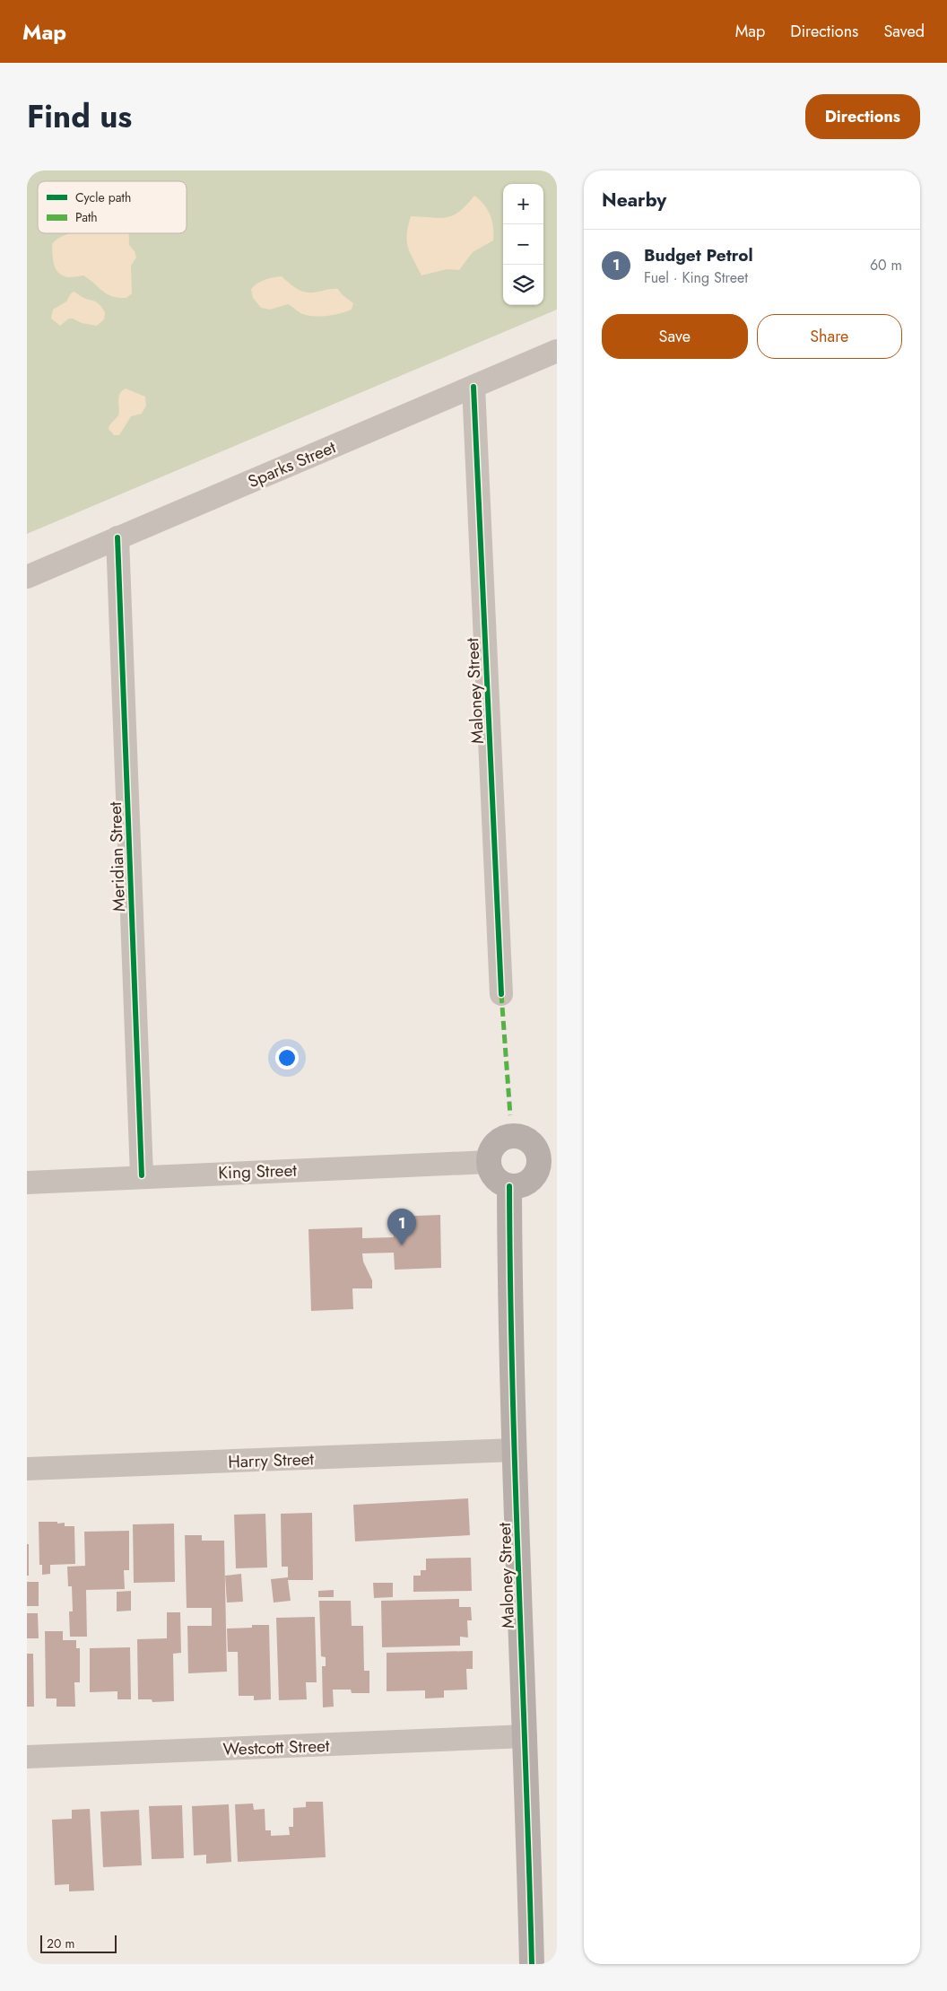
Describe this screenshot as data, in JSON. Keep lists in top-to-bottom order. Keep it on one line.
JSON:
{"streets":{"main road":["Maloney Street"],"street":["Sparks Street","Meridian Street","King Street","Harry Street","Westcott Street"]},"crossings":[["Sparks Street","Maloney Street"],["Sparks Street","Meridian Street"],["Maloney Street","King Street"],["Maloney Street","Harry Street"],["Maloney Street","Westcott Street"],["Meridian Street","King Street"]],"legend":["Cycle path","Path"],"scale_bar":"20 m","page":{"header":"Map","nav":["Map","Directions","Saved"],"title":"Find us","buttons":["Directions",["Save","Share"]],"heading":"Nearby","map_buttons":["+","−"],"list":[{"mark":"1","name":"Budget Petrol","note":"Fuel · King Street","value":"60 m"}],"pins":"1","scale":"20 m"}}
